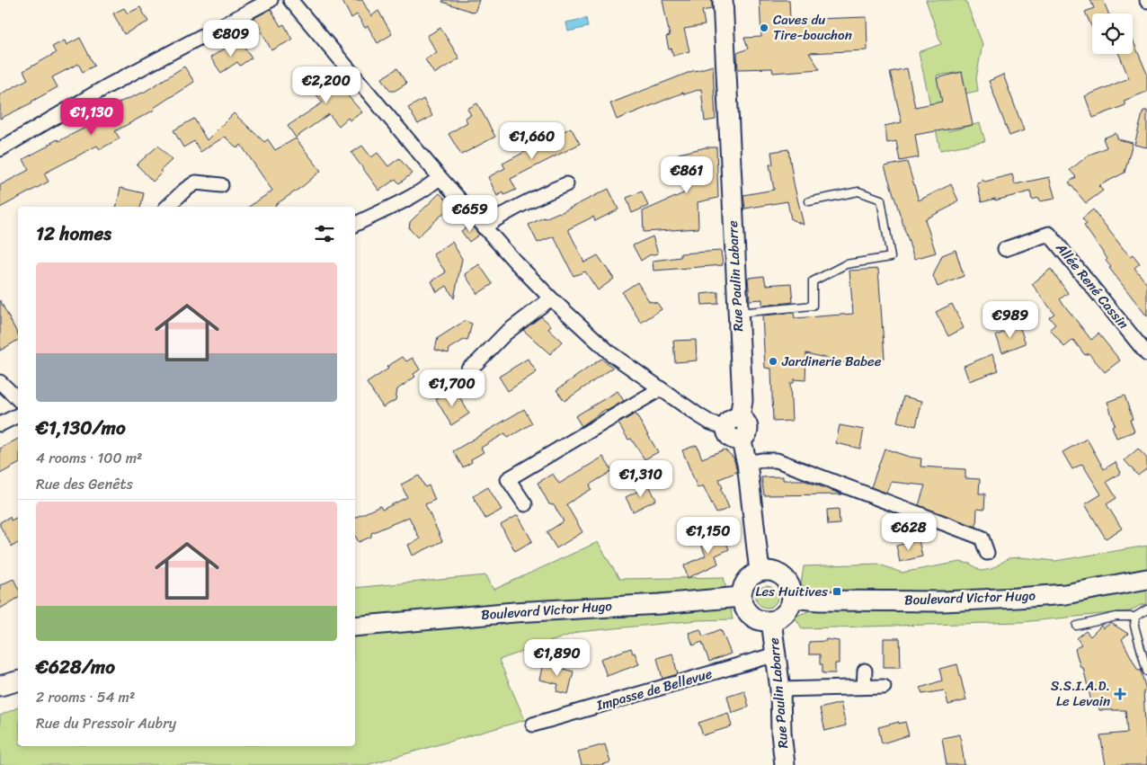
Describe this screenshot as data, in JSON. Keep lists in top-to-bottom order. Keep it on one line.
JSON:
{"streets":{"main road":["Rue Paulin Labarre","Boulevard Victor Hugo"],"street":["Allée René Cassin","Impasse de Bellevue"]},"crossings":[["Rue Paulin Labarre","Boulevard Victor Hugo"],["Rue Paulin Labarre","Impasse de Bellevue"]],"places":{"other":["Caves du Tire-bouchon","Jardinerie Babee"],"transit":["Les Huitives"],"health":["S.S.I.A.D. Le Levain"]},"page":{"price":["€809","€2,200","€1,130","€1,660","€861","€659","€989","€1,700","€1,310","€628","€1,150","€1,890"],"heading":"12 homes","list":[{"name":"€1,130/mo","note":"4 rooms · 100 m² · Rue des Genêts"},{"name":"€628/mo","note":"2 rooms · 54 m² · Rue du Pressoir Aubry"}]}}
